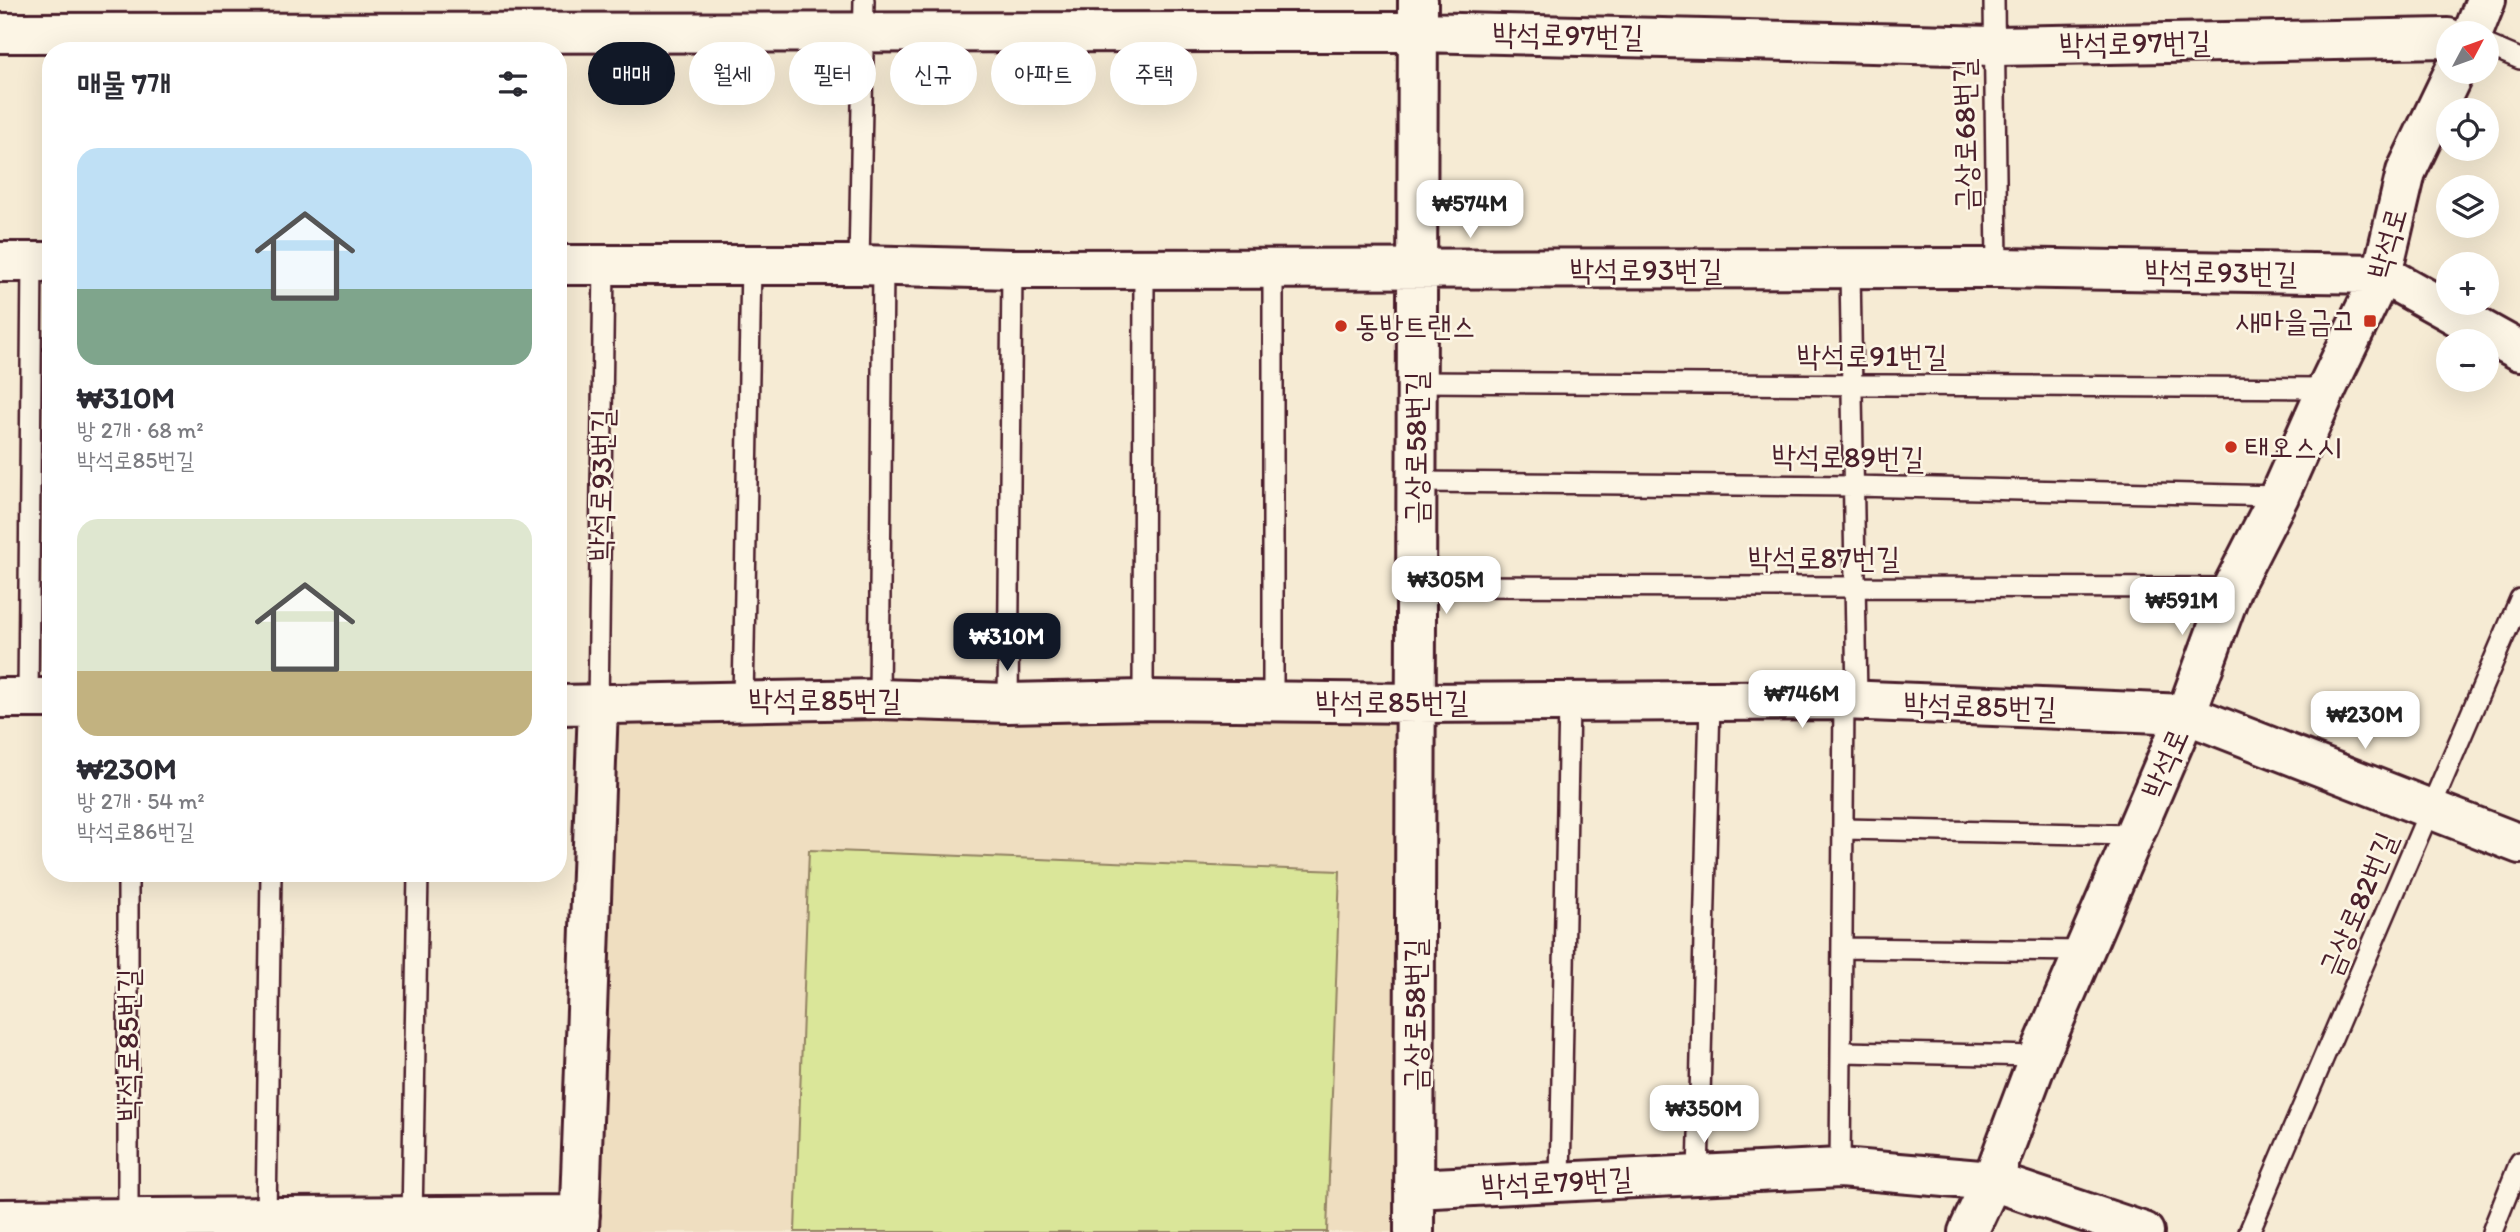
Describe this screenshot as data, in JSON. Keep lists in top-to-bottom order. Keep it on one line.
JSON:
{"streets":{"street":["박석로97번길","박석로","박석로93번길","금상로58번길","박석로85번길","박석로79번길"],"lane":["금상로68번길","박석로91번길","박석로89번길","박석로87번길","금상로82번길"]},"crossings":[["박석로97번길","금상로68번길"],["박석로97번길","금상로58번길"],["금상로68번길","박석로93번길"],["박석로","박석로93번길"],["박석로","박석로91번길"],["박석로","박석로89번길"],["박석로","박석로87번길"],["박석로","박석로85번길"],["박석로","박석로79번길"],["박석로93번길","금상로58번길"],["박석로93번길","박석로85번길"],["박석로91번길","금상로58번길"],["금상로58번길","박석로89번길"],["금상로58번길","박석로87번길"],["금상로58번길","박석로85번길"],["금상로58번길","박석로79번길"],["박석로85번길","금상로82번길"]],"places":{"transit":["새마을금고"],"other":["동방트랜스","태오스시"]},"north":"top right","page":{"map_buttons":["+","−"],"chip":["매매","월세","필터","신규","아파트","주택"],"heading":"매물 7개","list":[{"name":"₩310M","note":"방 2개 · 68 m² · 박석로85번길"},{"name":"₩230M","note":"방 2개 · 54 m² · 박석로86번길"}],"price":["₩574M","₩305M","₩591M","₩310M","₩746M","₩230M","₩350M"]}}
